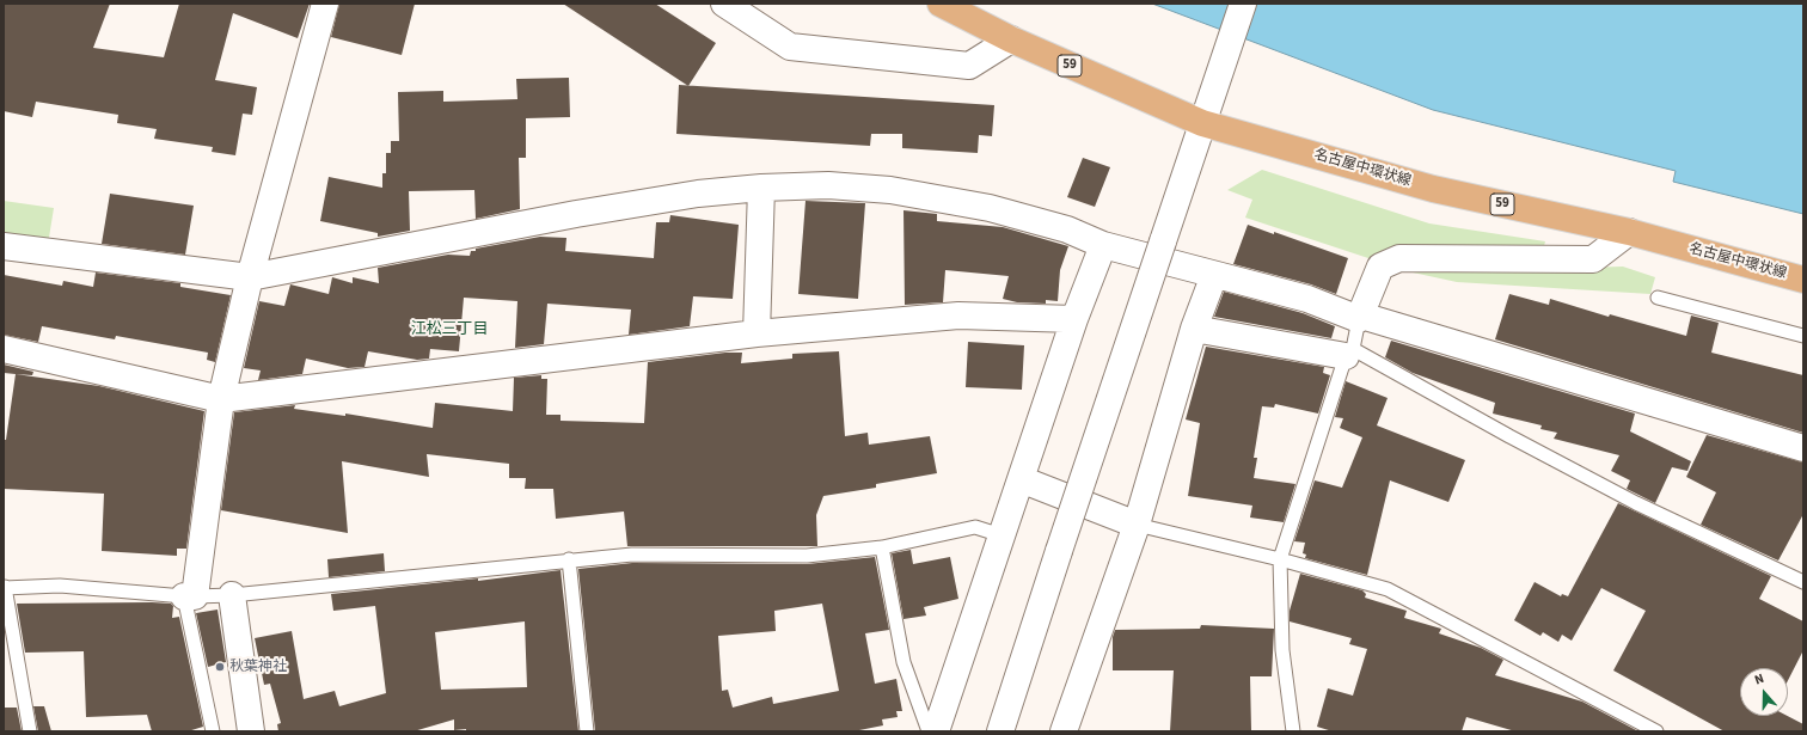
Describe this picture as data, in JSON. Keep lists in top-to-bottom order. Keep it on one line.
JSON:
{"streets":{"main road":["59","名古屋中環状線"]},"districts":["江松三丁目"],"places":["秋葉神社"],"north":"top"}
